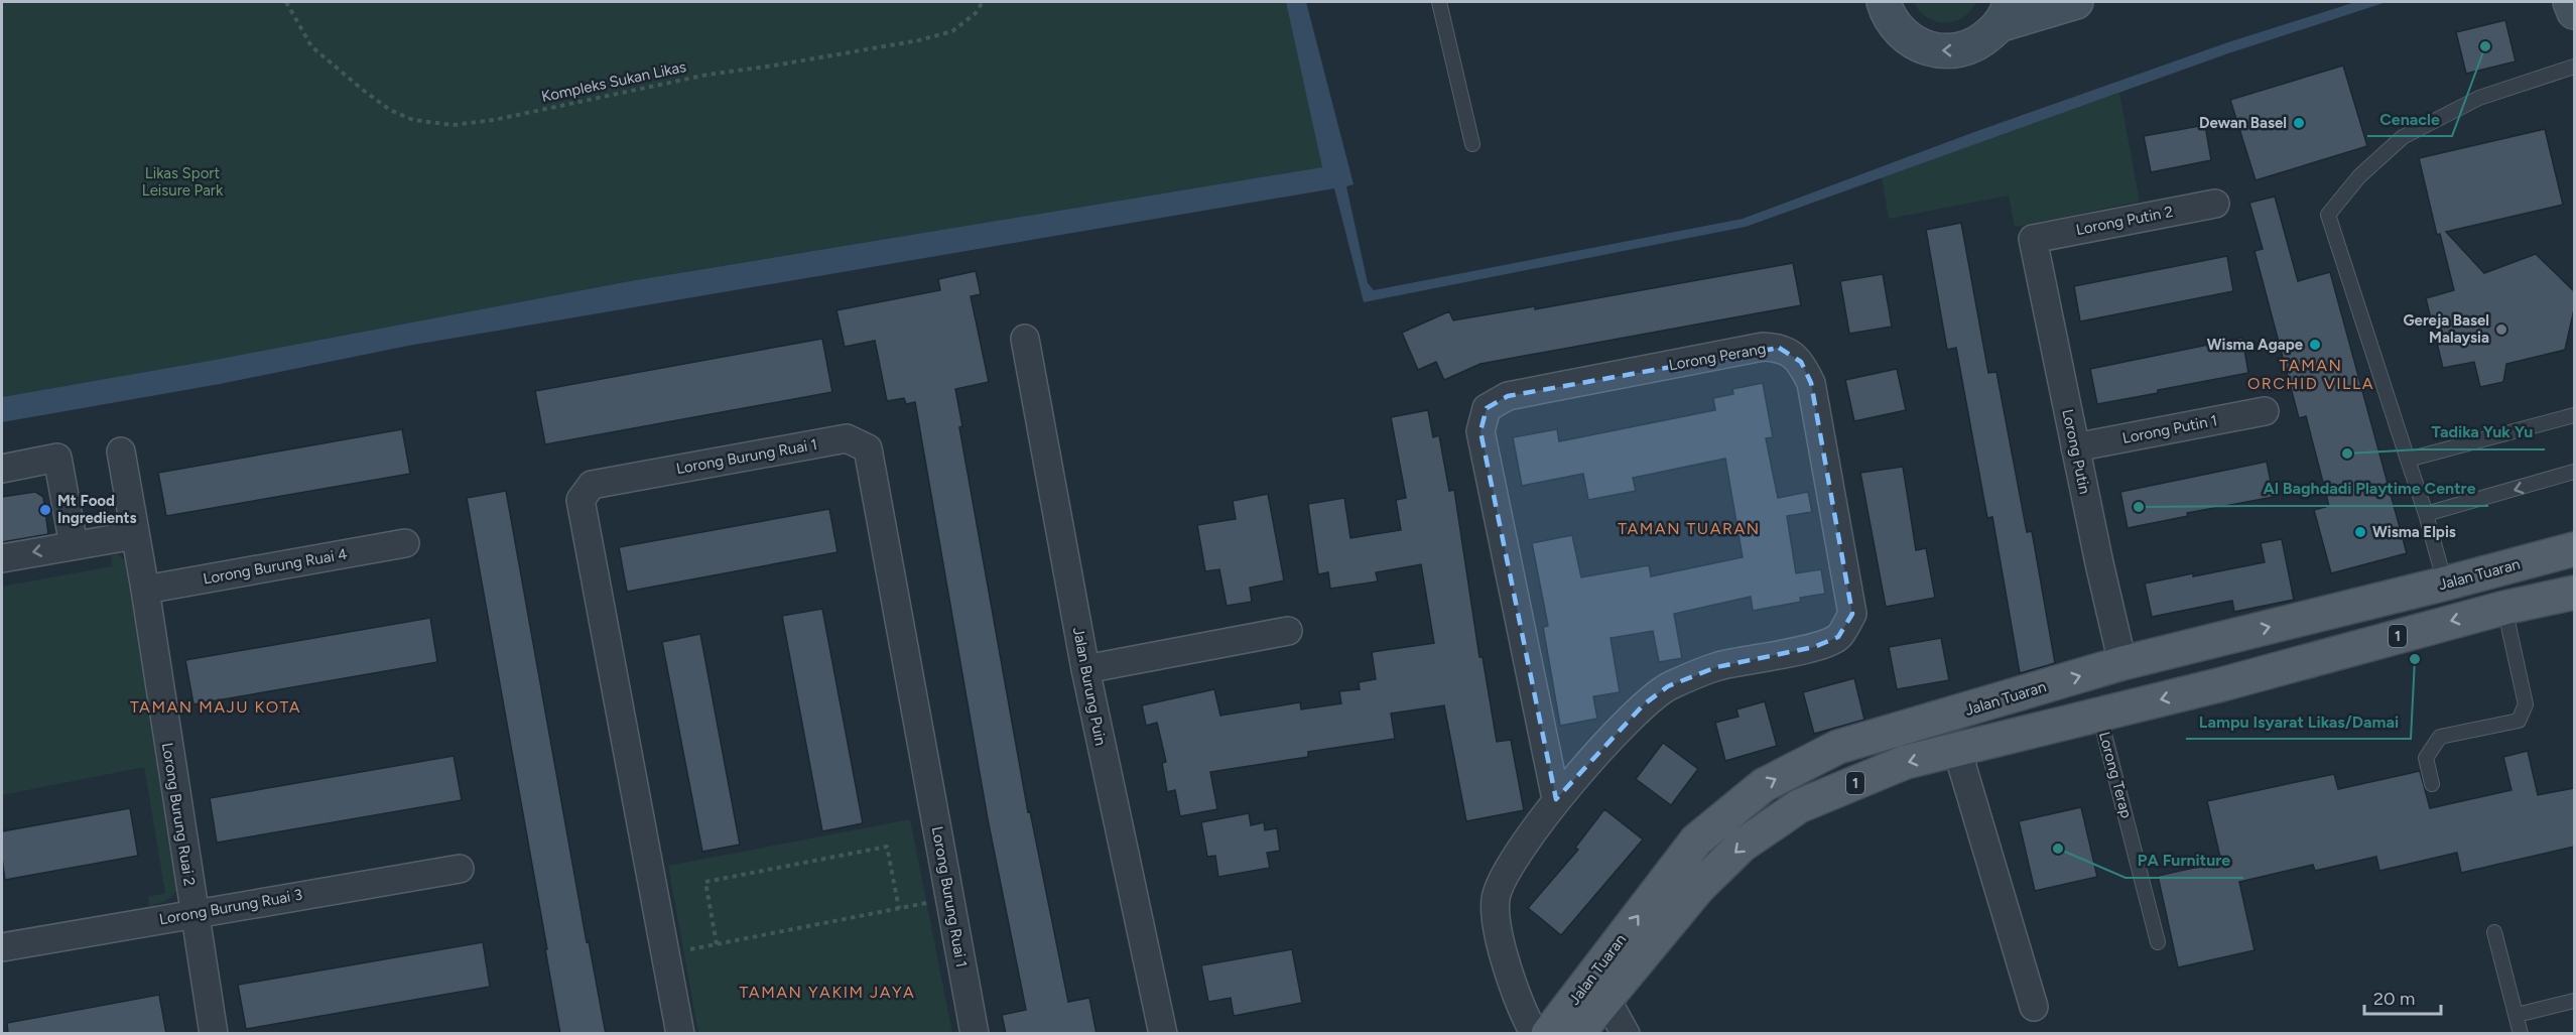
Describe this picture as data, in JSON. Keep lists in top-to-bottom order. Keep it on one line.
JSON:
{"streets":{"main road":["Jalan Tuaran","1"],"street":["Lorong Putin 2","Lorong Perang","Lorong Putin 1","Lorong Putin","Lorong Burung Ruai 1","Lorong Burung Ruai 4","Jalan Burung Puin","Lorong Burung Ruai 2","Lorong Burung Ruai 3"],"lane":["Lorong Terap"],"path":["Kompleks Sukan Likas"]},"crossings":[["Lorong Putin 2","Lorong Putin"],["Lorong Putin 1","Lorong Putin"],["Lorong Putin","Jalan Tuaran"],["Lorong Burung Ruai 4","Lorong Burung Ruai 2"],["Jalan Tuaran","Lorong Terap"],["Lorong Burung Ruai 2","Lorong Burung Ruai 3"]],"districts":["TAMAN ORCHID VILLA","TAMAN TUARAN","TAMAN MAJU KOTA","TAMAN YAKIM JAYA"],"parks":["Likas Sport Leisure Park"],"places":["Cenacle","Dewan Basel","Gereja Basel Malaysia","Wisma Agape","Tadika Yuk Yu","Al Baghdadi Playtime Centre","Mt Food Ingredients","Wisma Elpis","Lampu Isyarat Likas/Damai","PA Furniture"],"scale_bar":"20 m"}
